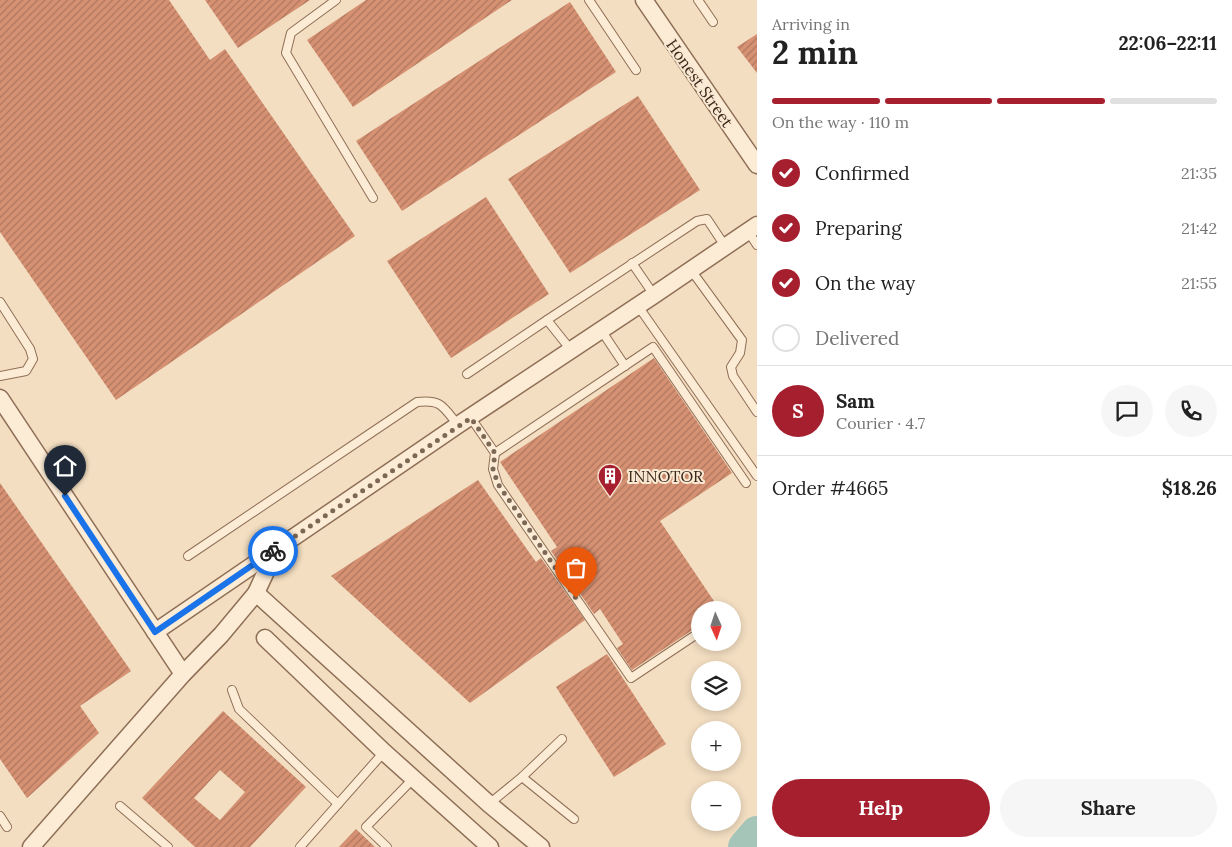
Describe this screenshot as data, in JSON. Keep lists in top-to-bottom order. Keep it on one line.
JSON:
{"streets":{"street":["Honest Street"]},"places":{"building":["INNOTOR"]},"north":"bottom","page":{"heading":["2 min","Arriving in","22:06–22:11"],"panel":["Sam","Courier · 4.7","Order #4665","$18.26"],"bar":"On the way · 110 m","list":[["Confirmed","21:35"],["Preparing","21:42"],["On the way","21:55"],"Delivered"],"round":"S","map_buttons":["+","−"],"buttons":["Help","Share"]}}
